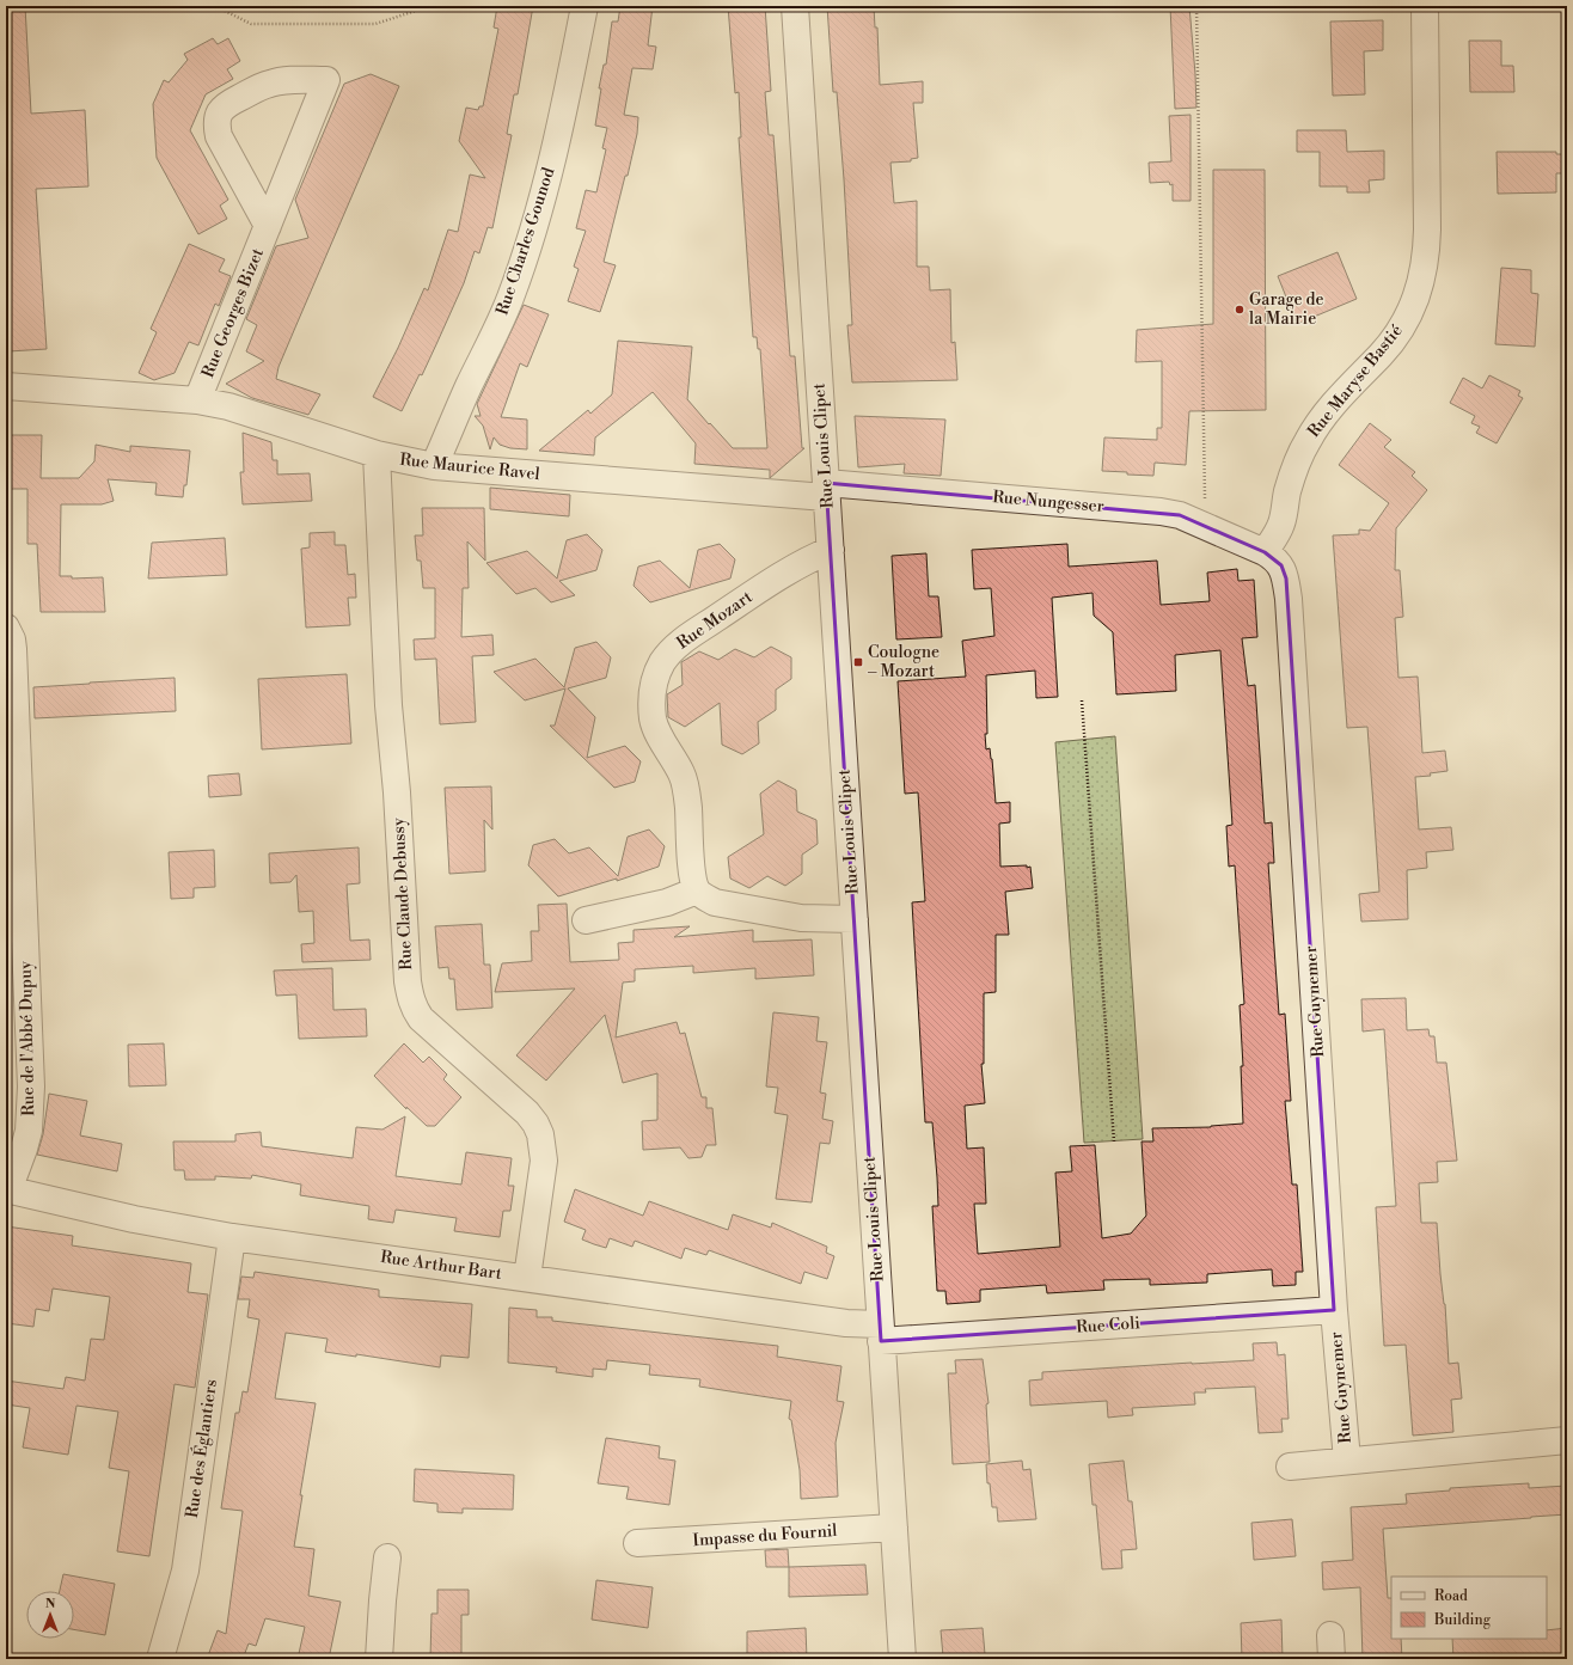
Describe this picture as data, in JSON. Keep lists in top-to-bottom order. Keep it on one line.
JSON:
{"streets":{"street":["Rue Charles Gounod","Rue Georges Bizet","Rue Maryse Bastié","Rue Louis Clipet","Rue Maurice Ravel","Rue Nungesser","Rue Mozart","Rue Claude Debussy","Rue Guynemer","Rue de l'Abbé Dupuy","Rue Arthur Bart","Rue Coli","Rue des Églantiers","Impasse du Fournil"]},"crossings":[["Rue Charles Gounod","Rue Maurice Ravel"],["Rue Georges Bizet","Rue Maurice Ravel"],["Rue Maryse Bastié","Rue Nungesser"],["Rue Maryse Bastié","Rue Guynemer"],["Rue Louis Clipet","Rue Maurice Ravel"],["Rue Louis Clipet","Rue Nungesser"],["Rue Louis Clipet","Rue Mozart"],["Rue Louis Clipet","Rue Arthur Bart"],["Rue Louis Clipet","Rue Coli"],["Rue Louis Clipet","Impasse du Fournil"],["Rue Maurice Ravel","Rue Nungesser"],["Rue Maurice Ravel","Rue Claude Debussy"],["Rue Nungesser","Rue Guynemer"],["Rue Claude Debussy","Rue Arthur Bart"],["Rue Guynemer","Rue Coli"],["Rue de l'Abbé Dupuy","Rue Arthur Bart"],["Rue Arthur Bart","Rue Coli"],["Rue Arthur Bart","Rue des Églantiers"]],"places":{"other":["Garage de la Mairie"],"transit":["Coulogne – Mozart"]},"legend":["Road","Building"],"north":"top"}
